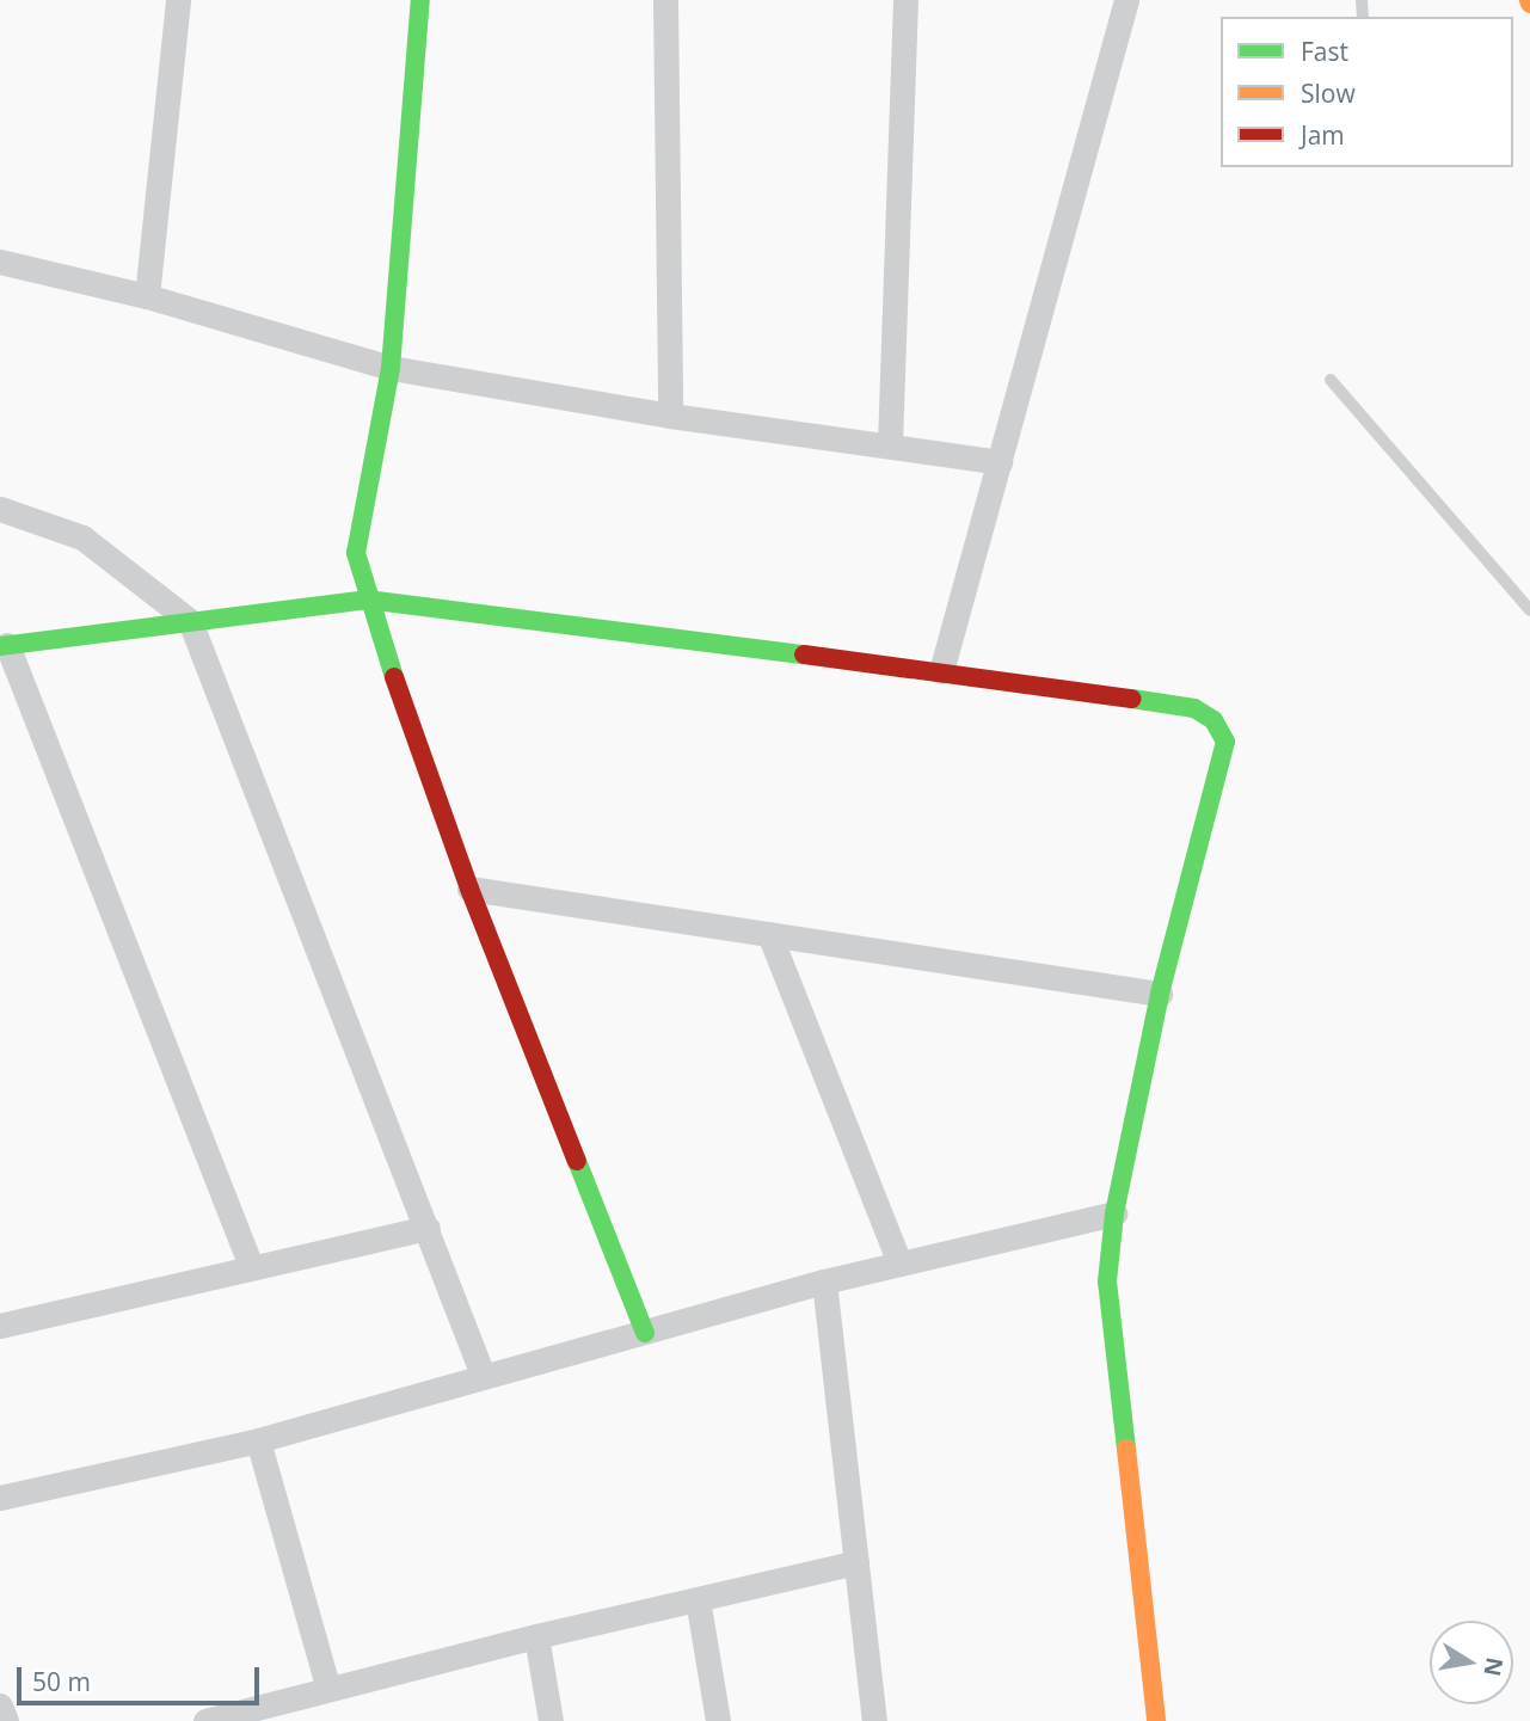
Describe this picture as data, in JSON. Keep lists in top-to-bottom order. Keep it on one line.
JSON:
{"legend":["Fast","Slow","Jam"],"scale_bar":"50 m","north":"right"}
